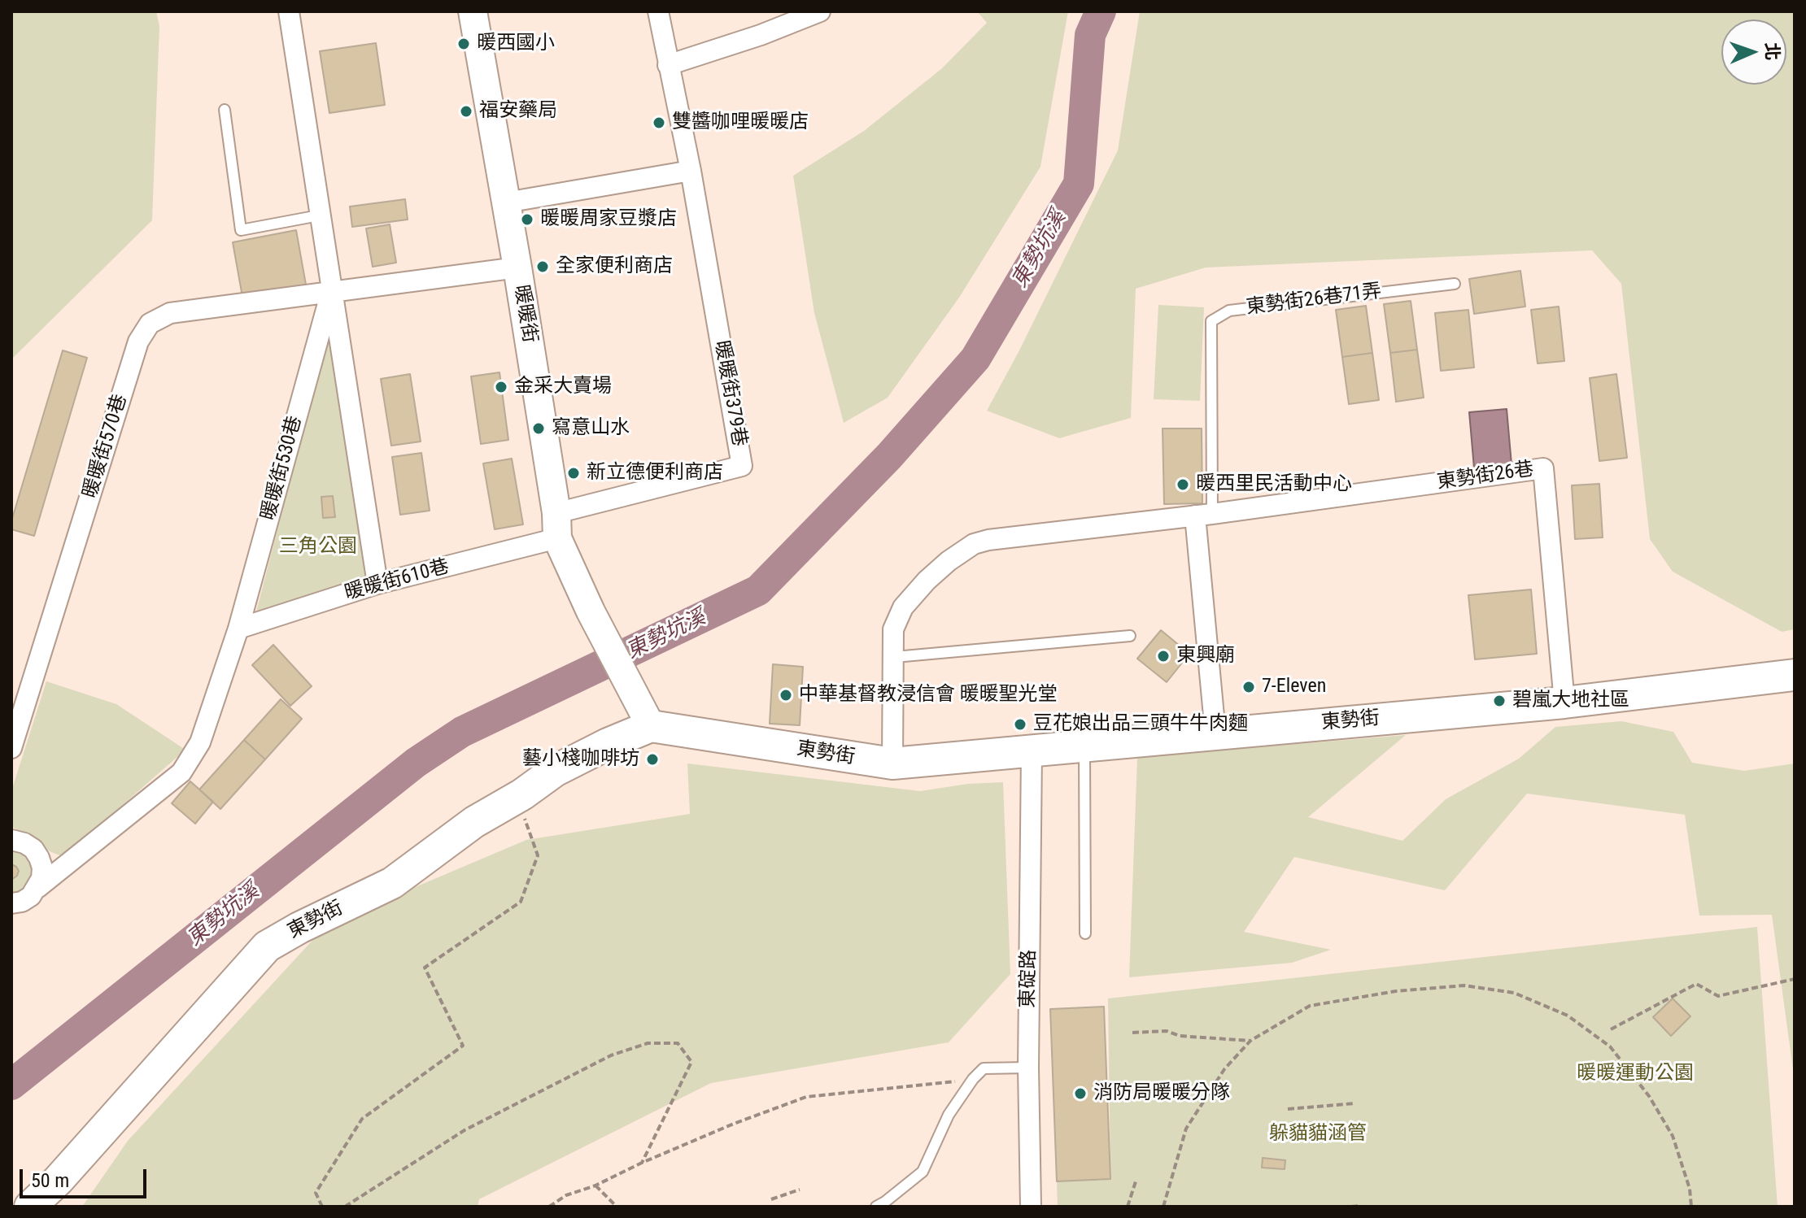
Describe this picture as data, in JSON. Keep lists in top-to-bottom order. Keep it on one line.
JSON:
{"streets":{"main road":["東勢街"],"street":["暖暖街","暖暖街379巷","暖暖街570巷","暖暖街530巷","東勢街26巷","暖暖街610巷","東碇路"],"lane":["東勢街26巷71弄"]},"crossings":[["東勢街26巷71弄","東勢街26巷"],["暖暖街","暖暖街379巷"],["暖暖街","暖暖街570巷"],["暖暖街","暖暖街610巷"],["暖暖街","東勢街"],["暖暖街379巷","暖暖街610巷"],["暖暖街570巷","暖暖街530巷"],["暖暖街530巷","暖暖街610巷"],["東勢街26巷","東勢街"],["東勢街","東碇路"]],"water":["東勢坑溪"],"parks":["三角公園","暖暖運動公園","躲貓貓涵管"],"places":["暖西國小","福安藥局","雙醬咖哩暖暖店","暖暖周家豆漿店","全家便利商店","金采大賣場","寫意山水","新立德便利商店","暖西里民活動中心","東興廟","7-Eleven","中華基督教浸信會 暖暖聖光堂","碧嵐大地社區","豆花娘出品三頭牛牛肉麵","藝小棧咖啡坊","消防局暖暖分隊"],"scale_bar":"50 m","north":"right"}
